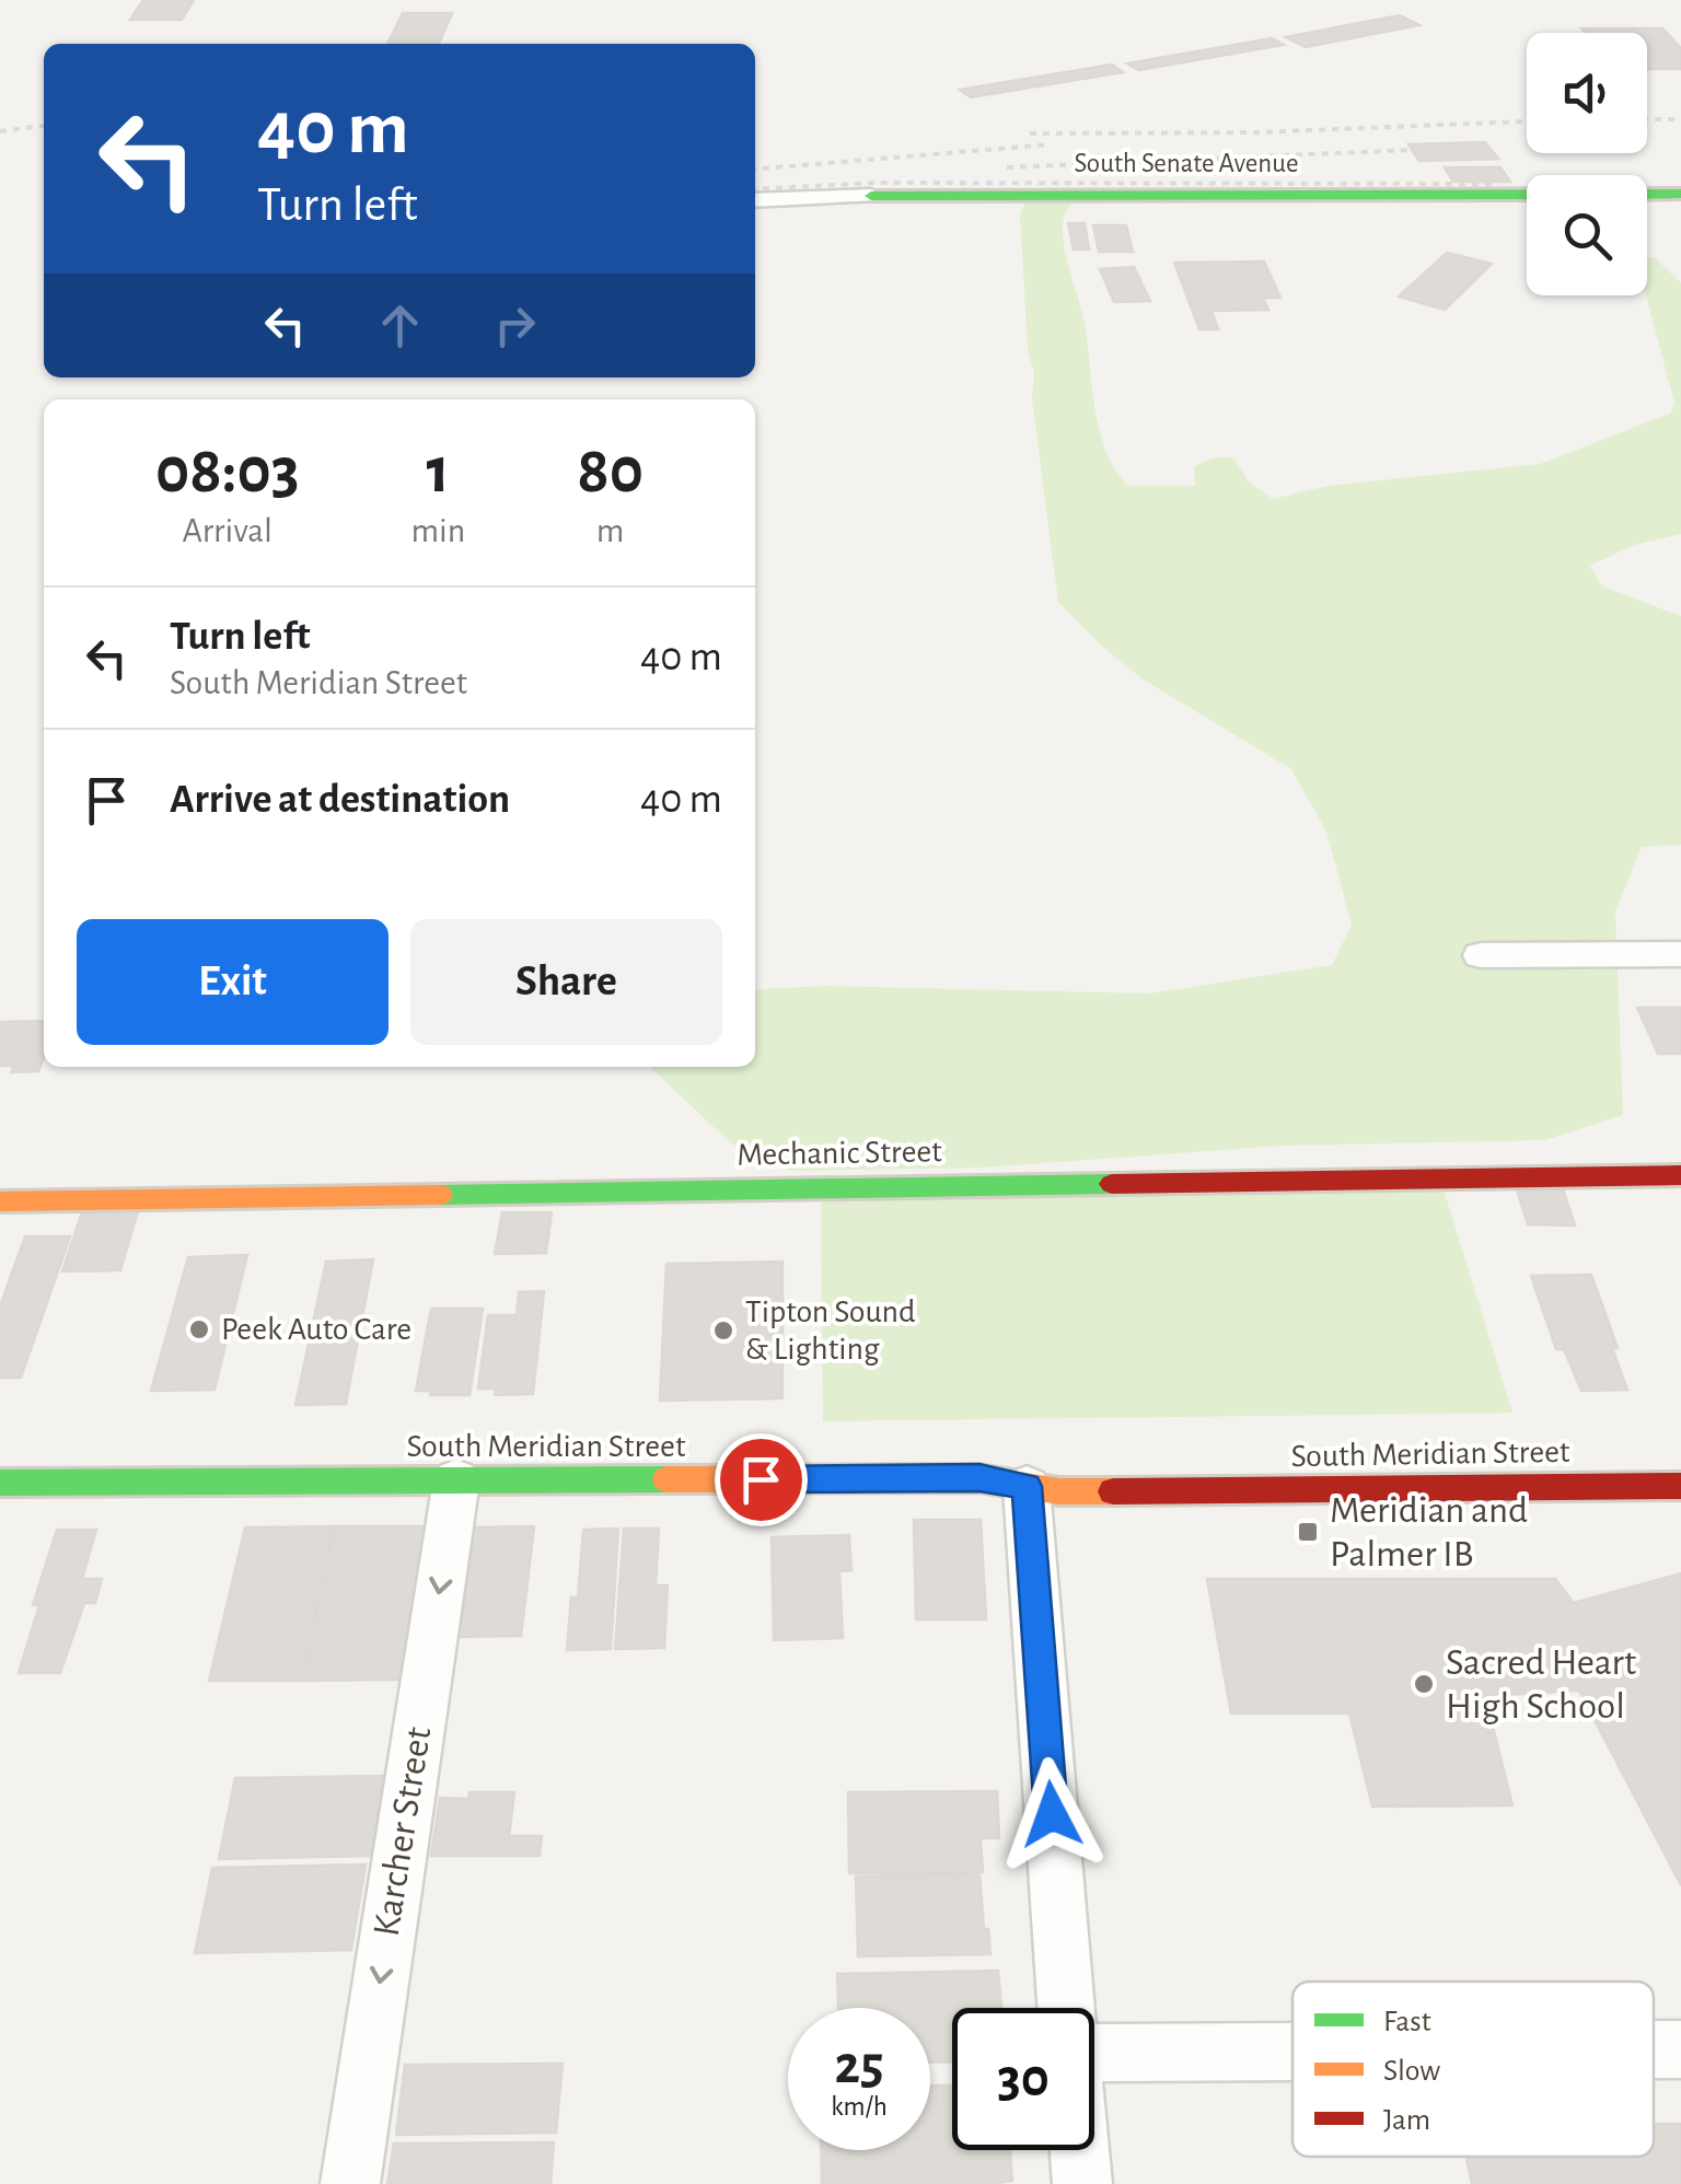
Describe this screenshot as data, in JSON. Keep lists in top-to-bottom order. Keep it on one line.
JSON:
{"streets":{"street":["South Senate Avenue","Mechanic Street","South Meridian Street","Karcher Street"]},"crossings":[["South Meridian Street","Karcher Street"]],"one_way":["Karcher Street"],"places":{"other":["Peek Auto Care","Tipton Sound & Lighting","Sacred Heart High School"],"transit":["Meridian and Palmer IB"]},"legend":["Fast","Slow","Jam"],"page":{"turn":["40 m","Turn left"],"eta":["08:03","Arrival","1","min","80","m"],"list":[{"name":"Turn left","note":"South Meridian Street","value":"40 m"},{"name":"Arrive at destination","value":"40 m"}],"buttons":["Exit","Share"],"speed":"25 km/h","limit":"30"}}
